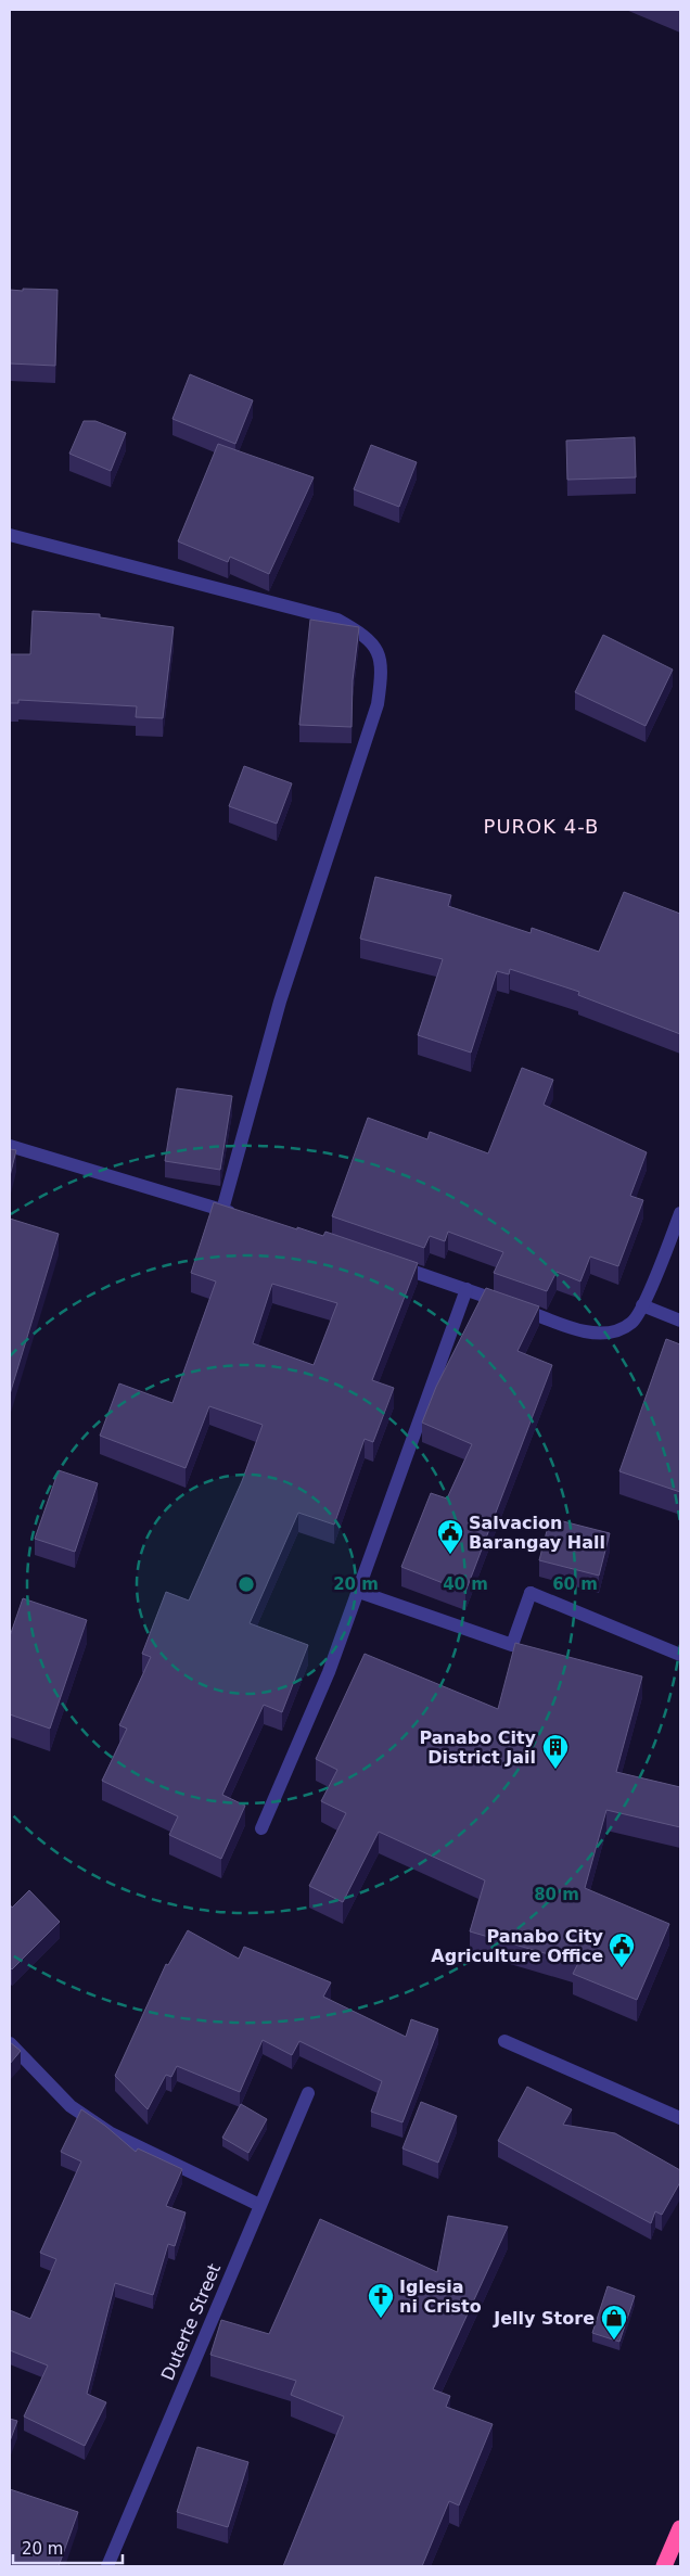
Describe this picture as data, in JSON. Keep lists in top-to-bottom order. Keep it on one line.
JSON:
{"streets":{"street":["Duterte Street"]},"districts":["PUROK 4-B"],"places":{"public building":["Salvacion Barangay Hall","Panabo City Agriculture Office"],"building":["Panabo City District Jail"],"church":["Iglesia ni Cristo"],"shop":["Jelly Store"]},"scale_bar":"20 m","rings":["20 m","40 m","60 m","80 m"]}
